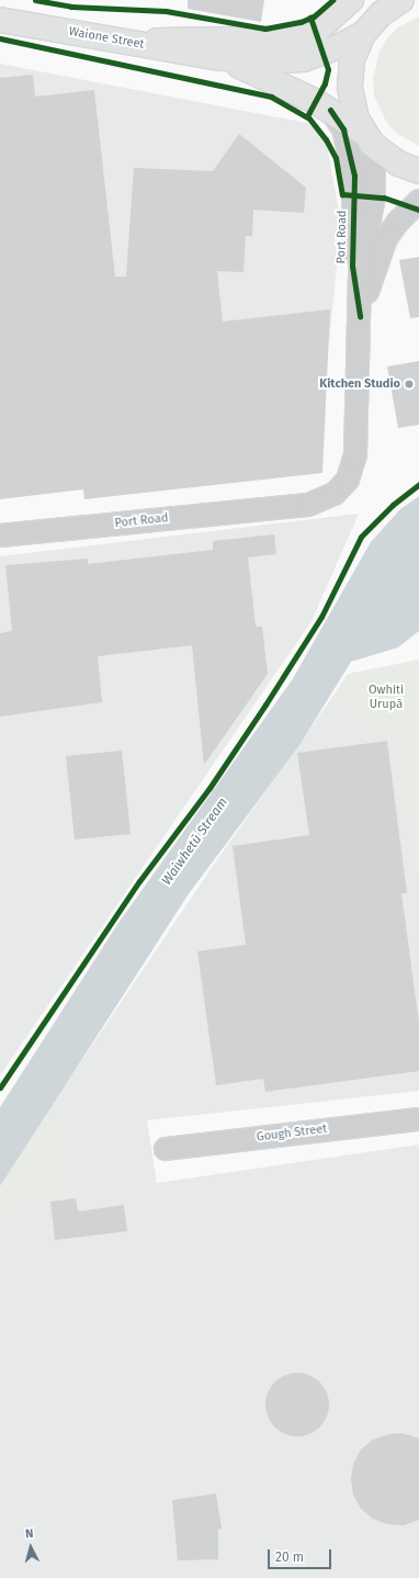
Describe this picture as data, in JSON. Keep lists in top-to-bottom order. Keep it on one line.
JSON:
{"streets":{"main road":["Waione Street"],"street":["Port Road","Gough Street"]},"crossings":[["Waione Street","Port Road"]],"water":["Waiwhetū Stream"],"parks":["Owhiti Urupā"],"places":["Kitchen Studio"],"scale_bar":"20 m","north":"top"}
